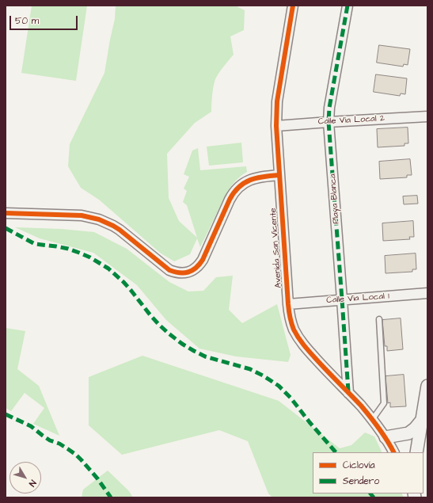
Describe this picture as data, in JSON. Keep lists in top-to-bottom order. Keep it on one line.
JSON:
{"streets":{"street":["Calle Via Local 2","Playa Blanca","Avenida San Vicente","Calle Via Local 1"]},"crossings":[["Calle Via Local 2","Playa Blanca"],["Calle Via Local 2","Avenida San Vicente"],["Playa Blanca","Avenida San Vicente"],["Playa Blanca","Calle Via Local 1"],["Avenida San Vicente","Calle Via Local 1"]],"legend":["Ciclovía","Sendero"],"scale_bar":"50 m","north":"bottom right"}
